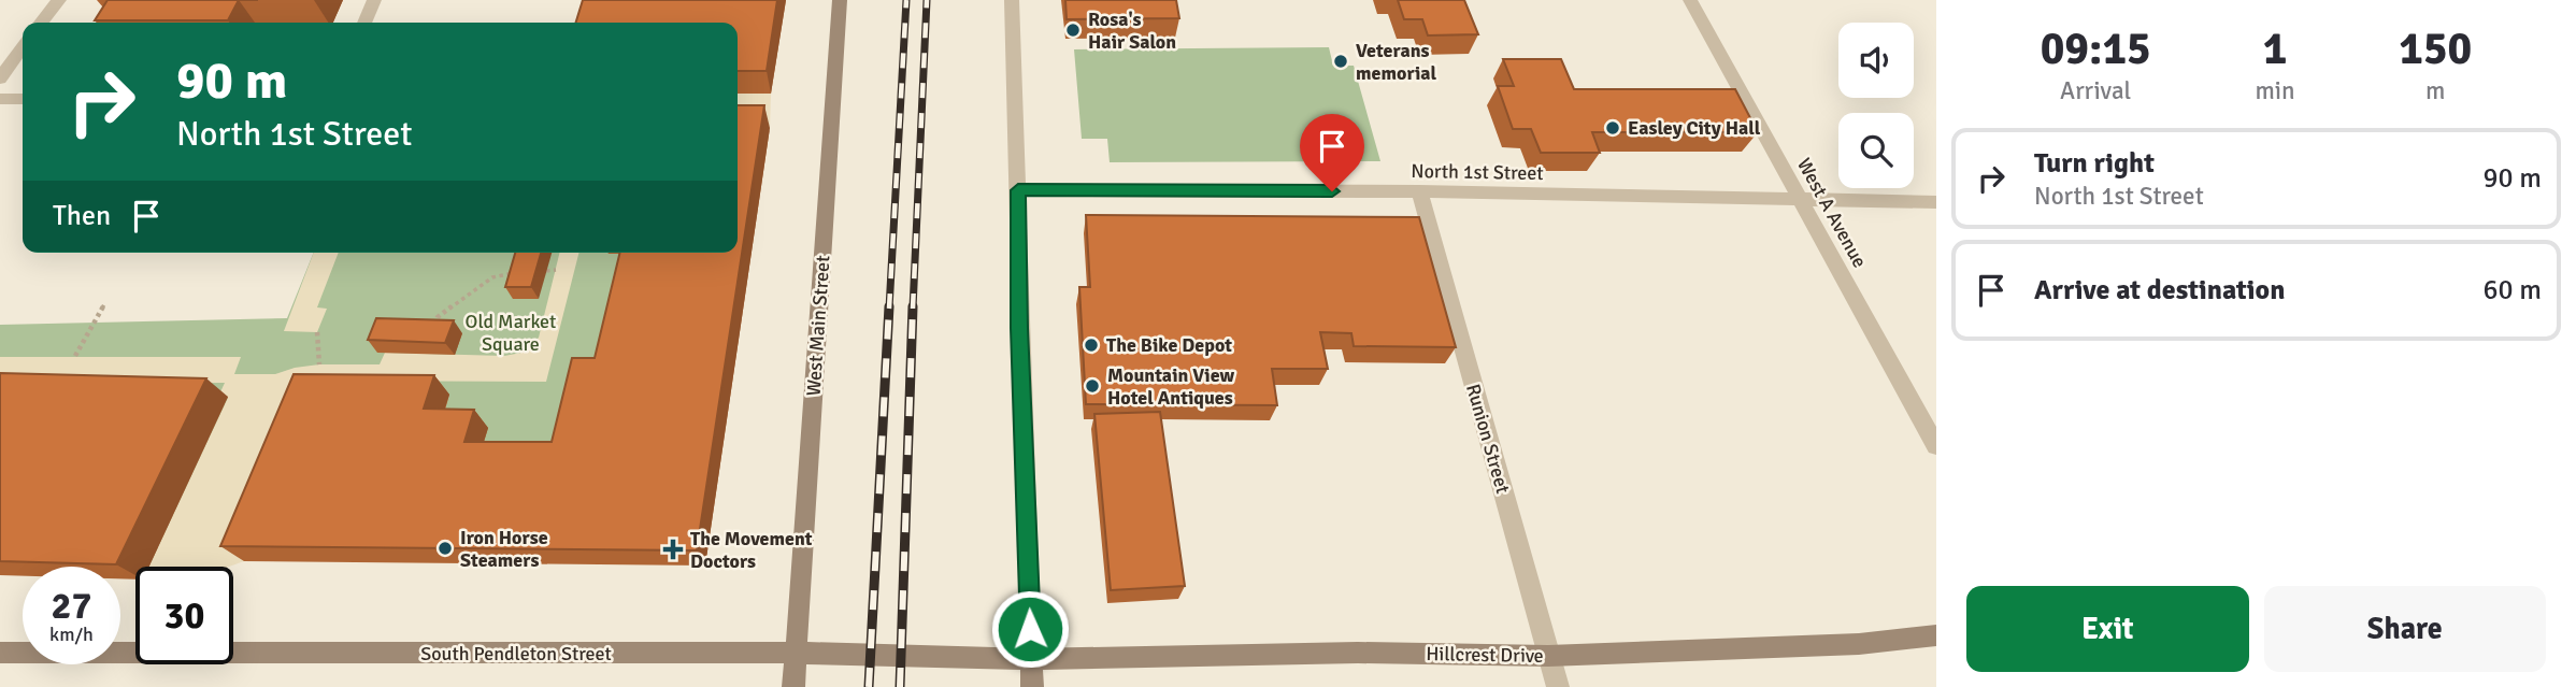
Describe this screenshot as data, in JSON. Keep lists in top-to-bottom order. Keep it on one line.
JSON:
{"streets":{"main road":["West Main Street","South Pendleton Street","Hillcrest Drive"],"street":["North 1st Street","West A Avenue","Runion Street"]},"crossings":[["North 1st Street","West A Avenue"],["North 1st Street","Runion Street"],["West Main Street","South Pendleton Street"],["Runion Street","Hillcrest Drive"],["South Pendleton Street","Hillcrest Drive"]],"parks":["Old Market Square"],"places":{"other":["Rosa's Hair Salon","Veterans memorial","Easley City Hall","The Bike Depot","Mountain View Hotel Antiques","Iron Horse Steamers"],"health":["The Movement Doctors"]},"page":{"eta":["09:15","Arrival","1","min","150","m"],"turn":["90 m","North 1st Street"],"list":[{"name":"Turn right","note":"North 1st Street","value":"90 m"},{"name":"Arrive at destination","value":"60 m"}],"then":"Then","speed":"27 km/h","limit":"30","buttons":["Exit","Share"]}}
